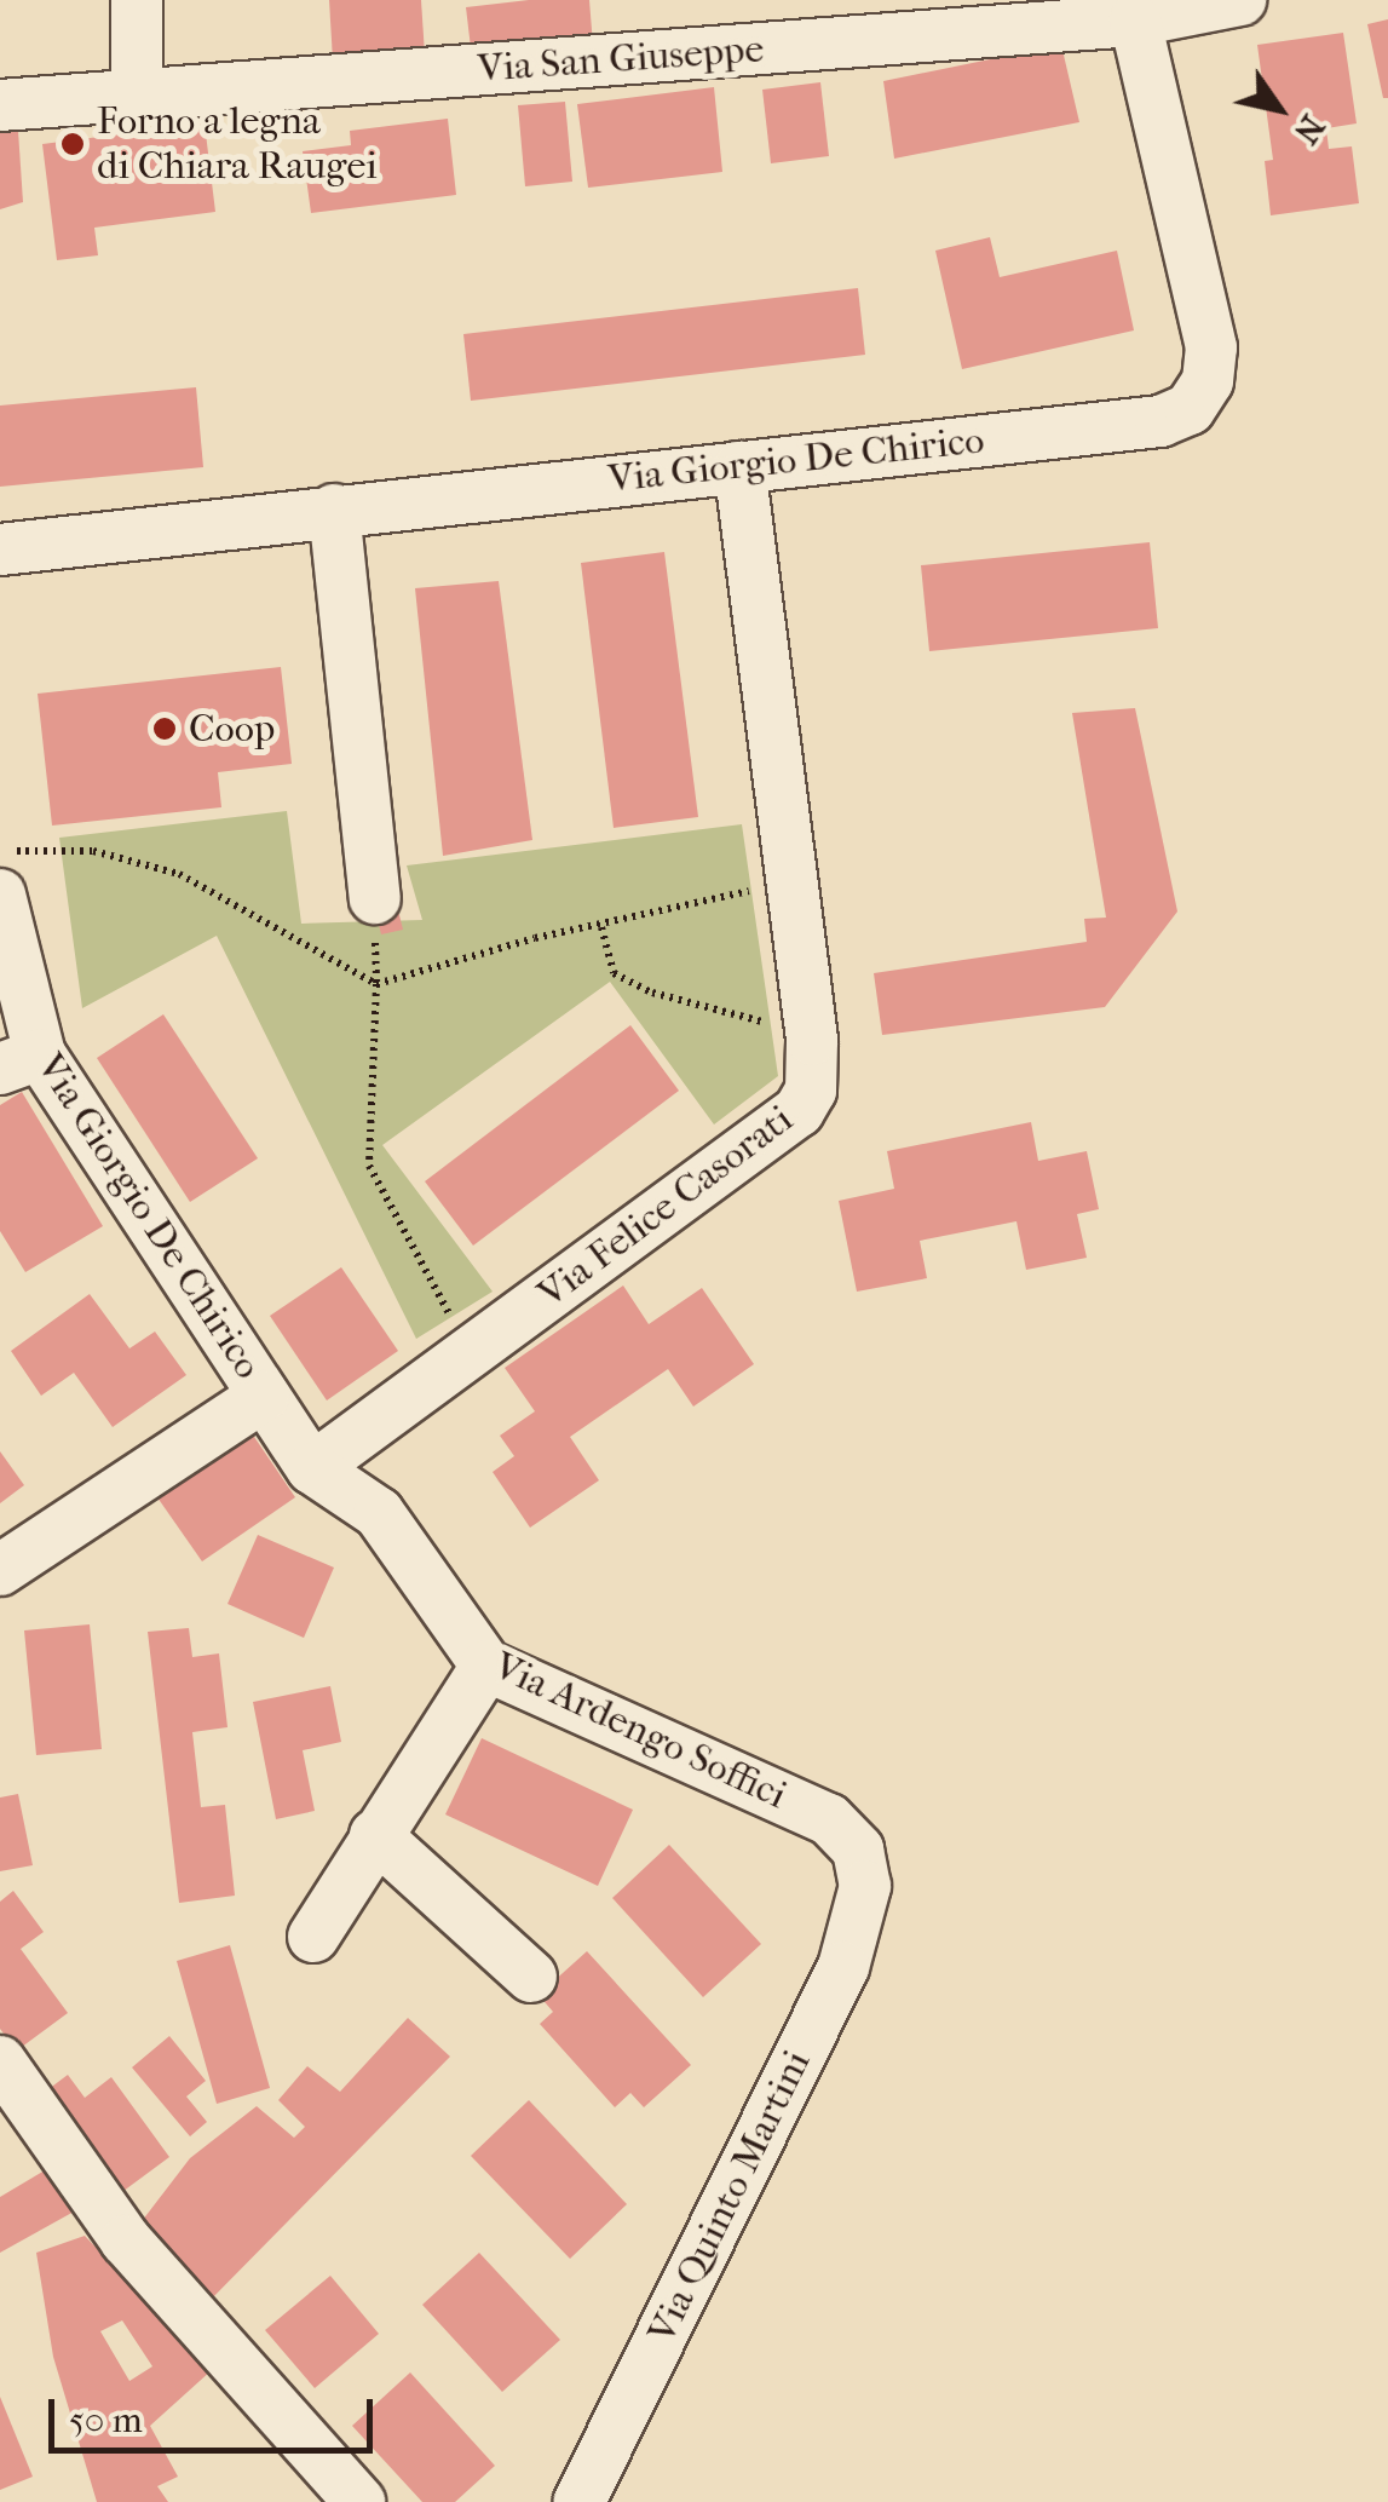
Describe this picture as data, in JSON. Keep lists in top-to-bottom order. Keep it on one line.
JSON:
{"streets":{"street":["Via San Giuseppe","Via Giorgio De Chirico","Via Felice Casorati","Via Ardengo Soffici","Via Quinto Martini"]},"crossings":[["Via San Giuseppe","Via Giorgio De Chirico"],["Via Giorgio De Chirico","Via Felice Casorati"],["Via Felice Casorati","Via Ardengo Soffici"],["Via Ardengo Soffici","Via Quinto Martini"]],"places":["Forno a legna di Chiara Raugei","Coop"],"scale_bar":"50 m","north":"bottom right"}
